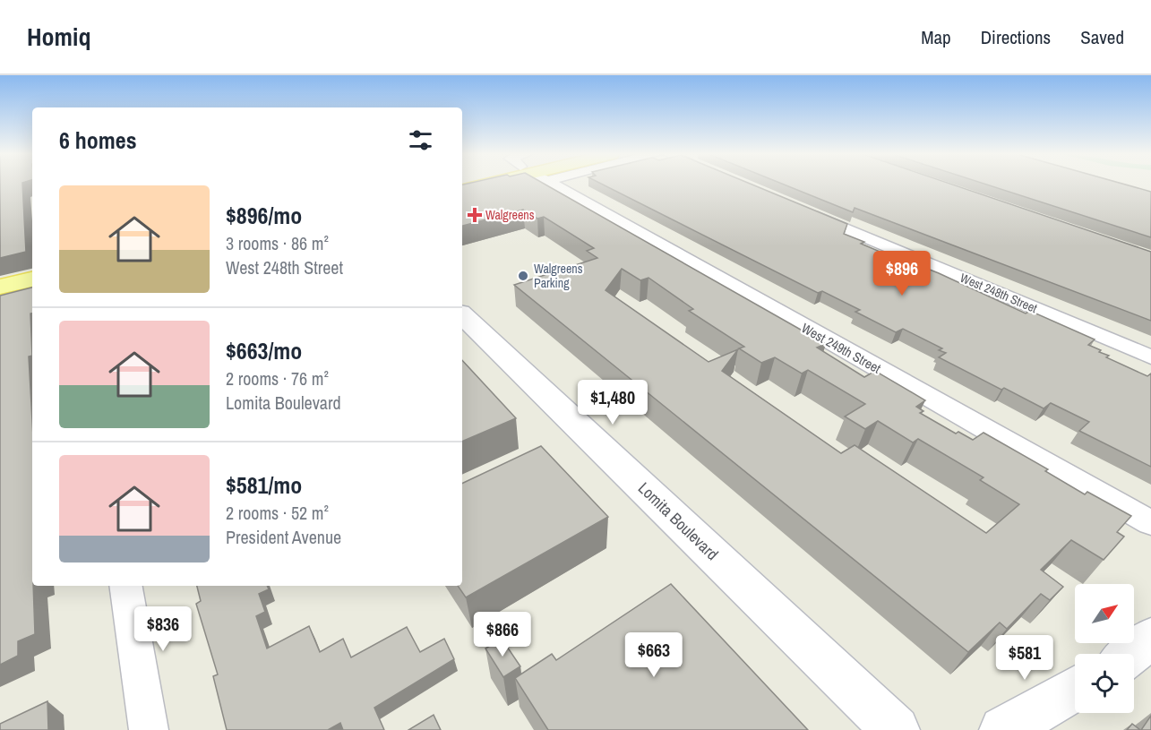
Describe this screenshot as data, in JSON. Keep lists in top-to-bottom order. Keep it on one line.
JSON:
{"streets":{"main road":["Lomita Boulevard"],"street":["West 248th Street","West 249th Street"]},"places":{"health":["Walgreens"],"other":["Walgreens Parking"]},"north":"top right","page":{"header":"Homiq","nav":["Map","Directions","Saved"],"heading":"6 homes","list":[{"name":"$896/mo","note":"3 rooms · 86 m² · West 248th Street"},{"name":"$663/mo","note":"2 rooms · 76 m² · Lomita Boulevard"},{"name":"$581/mo","note":"2 rooms · 52 m² · President Avenue"}],"price":["$896","$1,480","$836","$866","$663","$581"]}}
